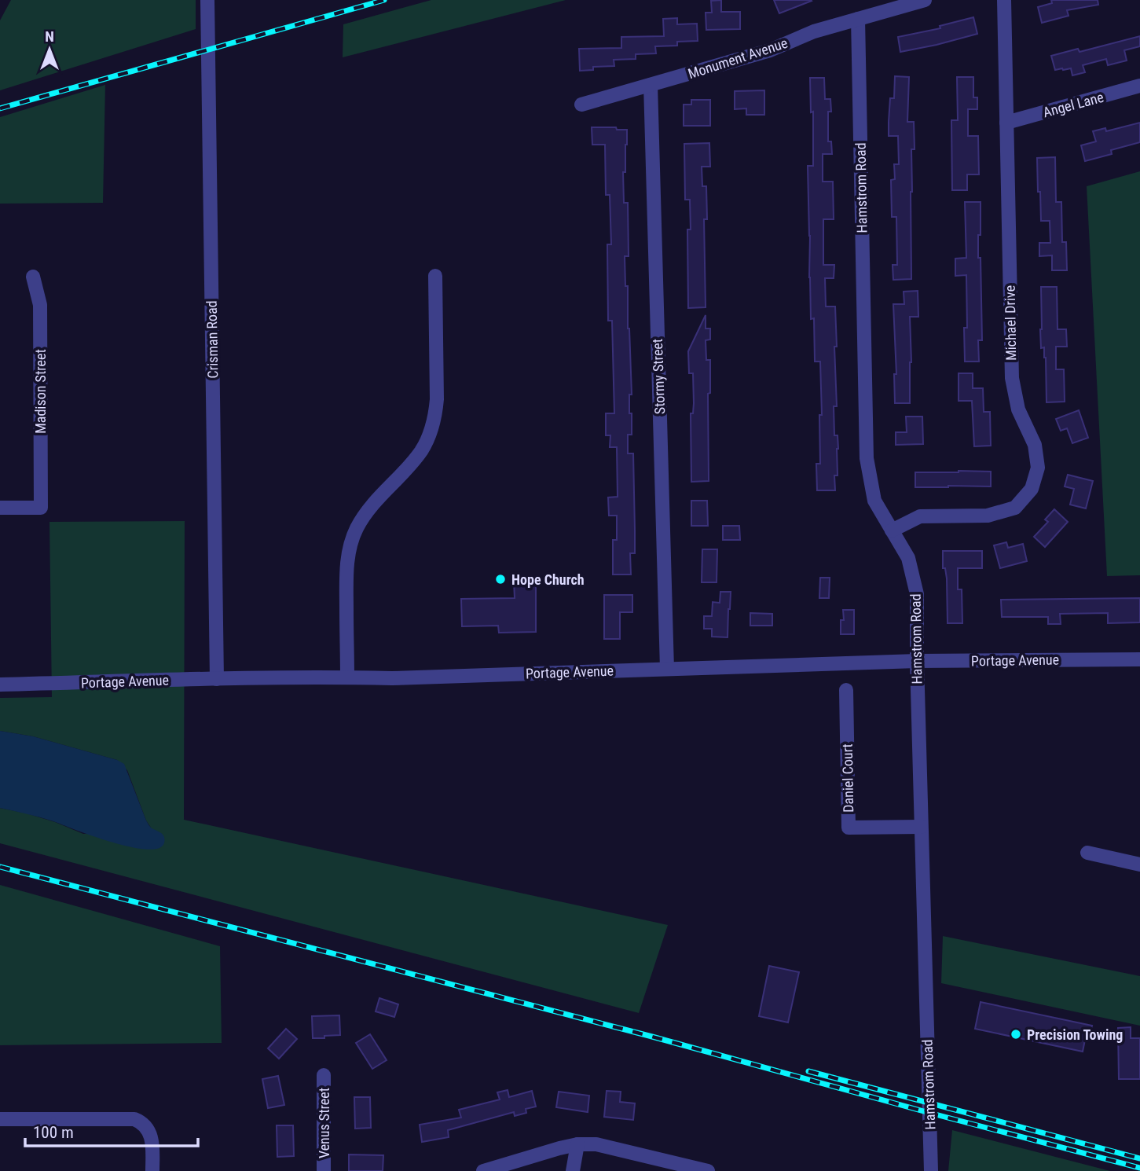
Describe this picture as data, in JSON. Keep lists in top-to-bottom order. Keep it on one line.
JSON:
{"streets":{"street":["Monument Avenue","Angel Lane","Hamstrom Road","Michael Drive","Crisman Road","Stormy Street","Madison Street","Portage Avenue","Daniel Court","Venus Street"]},"crossings":[["Monument Avenue","Hamstrom Road"],["Monument Avenue","Stormy Street"],["Angel Lane","Michael Drive"],["Hamstrom Road","Michael Drive"],["Hamstrom Road","Portage Avenue"],["Hamstrom Road","Daniel Court"],["Crisman Road","Portage Avenue"],["Stormy Street","Portage Avenue"]],"places":["Hope Church","Precision Towing"],"scale_bar":"100 m","north":"top"}
